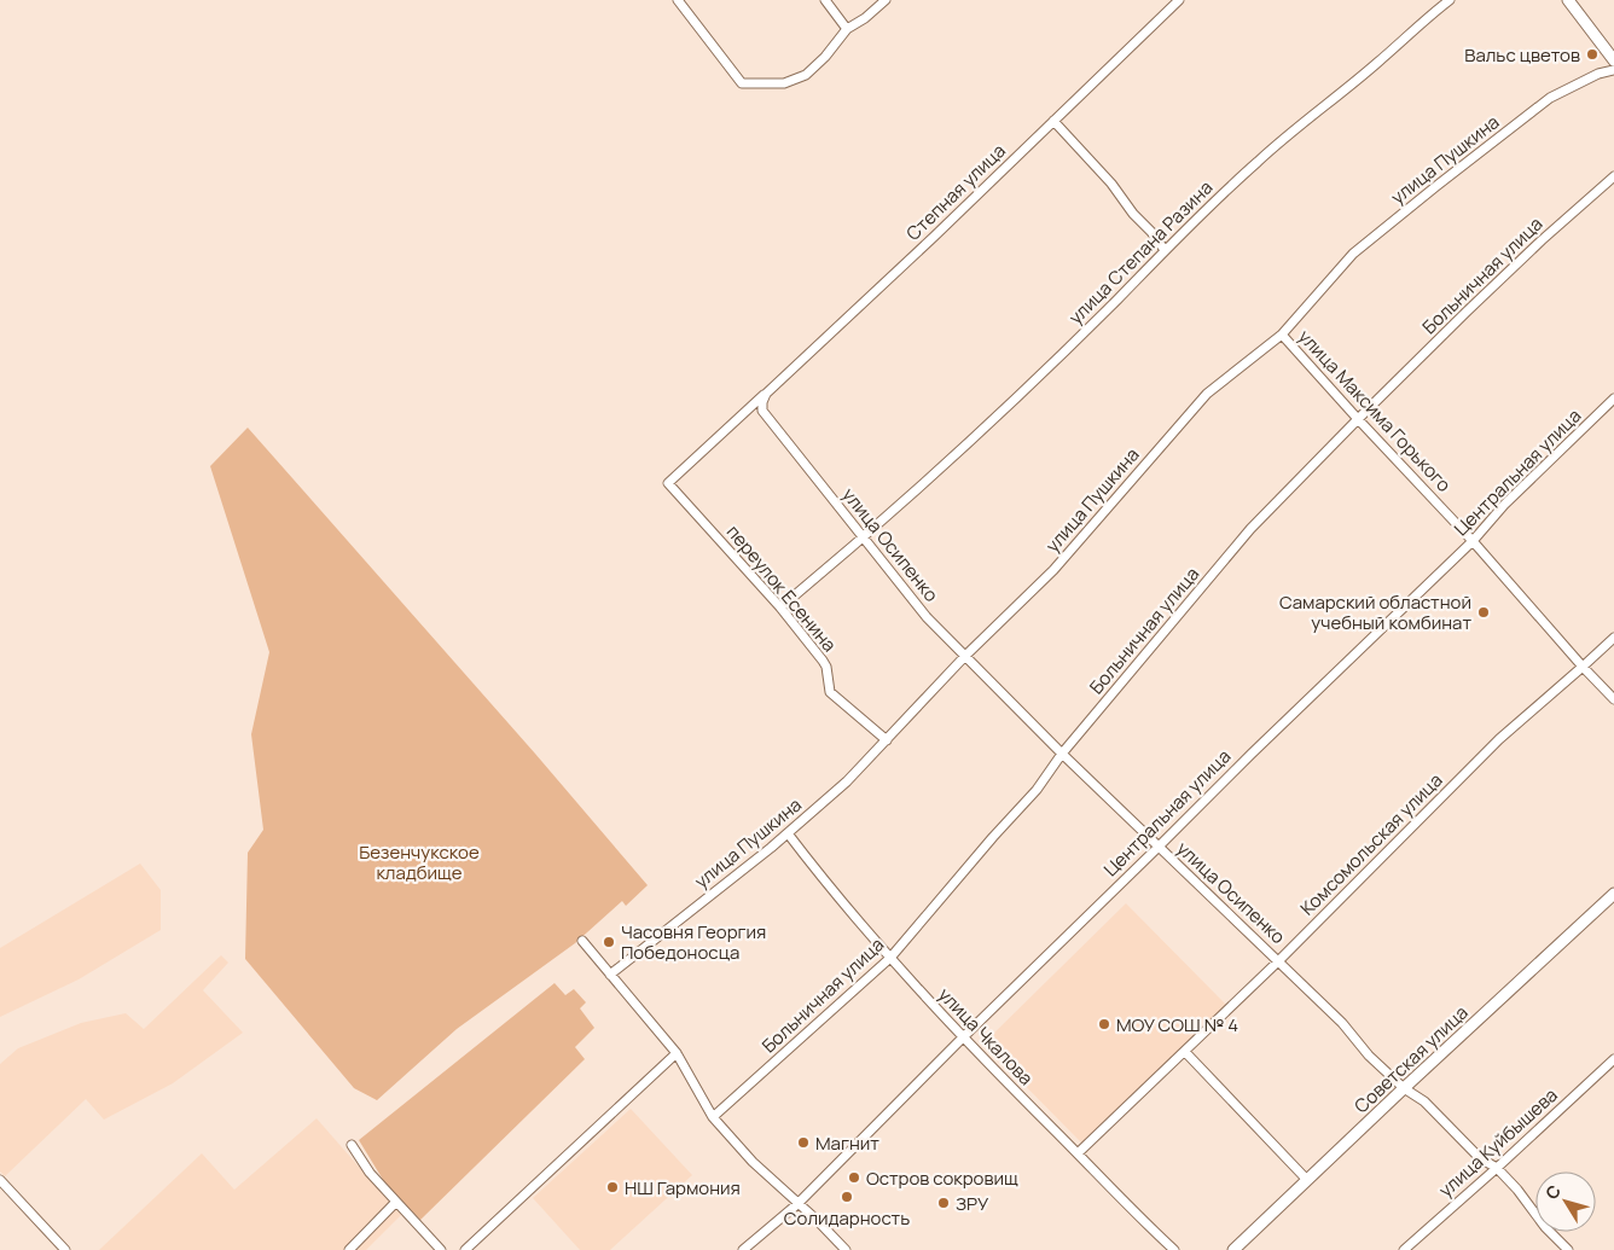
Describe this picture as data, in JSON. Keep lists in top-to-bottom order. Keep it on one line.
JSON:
{"streets":{"street":["улица Пушкина","Степная улица","улица Степана Разина","Больничная улица","улица Максима Горького","Центральная улица","улица Осипенко","переулок Есенина","Комсомольская улица","улица Чкалова","Советская улица","улица Куйбышева"]},"crossings":[["улица Пушкина","улица Максима Горького"],["улица Пушкина","улица Осипенко"],["улица Пушкина","переулок Есенина"],["улица Пушкина","улица Чкалова"],["Степная улица","улица Осипенко"],["Степная улица","переулок Есенина"],["улица Степана Разина","улица Осипенко"],["улица Степана Разина","переулок Есенина"],["Больничная улица","улица Максима Горького"],["Больничная улица","улица Осипенко"],["Больничная улица","улица Чкалова"],["улица Максима Горького","Центральная улица"],["улица Максима Горького","Комсомольская улица"],["Центральная улица","улица Осипенко"],["Центральная улица","улица Чкалова"],["улица Осипенко","Комсомольская улица"],["улица Осипенко","Советская улица"],["улица Осипенко","улица Куйбышева"],["Комсомольская улица","улица Чкалова"]],"parks":["Безенчукское кладбище"],"places":["Вальс цветов","Самарский областной учебный комбинат","Часовня Георгия Победоносца","МОУ СОШ № 4","Магнит","Остров сокровищ","НШ Гармония","Солидарность","ЗРУ"],"north":"top left"}
